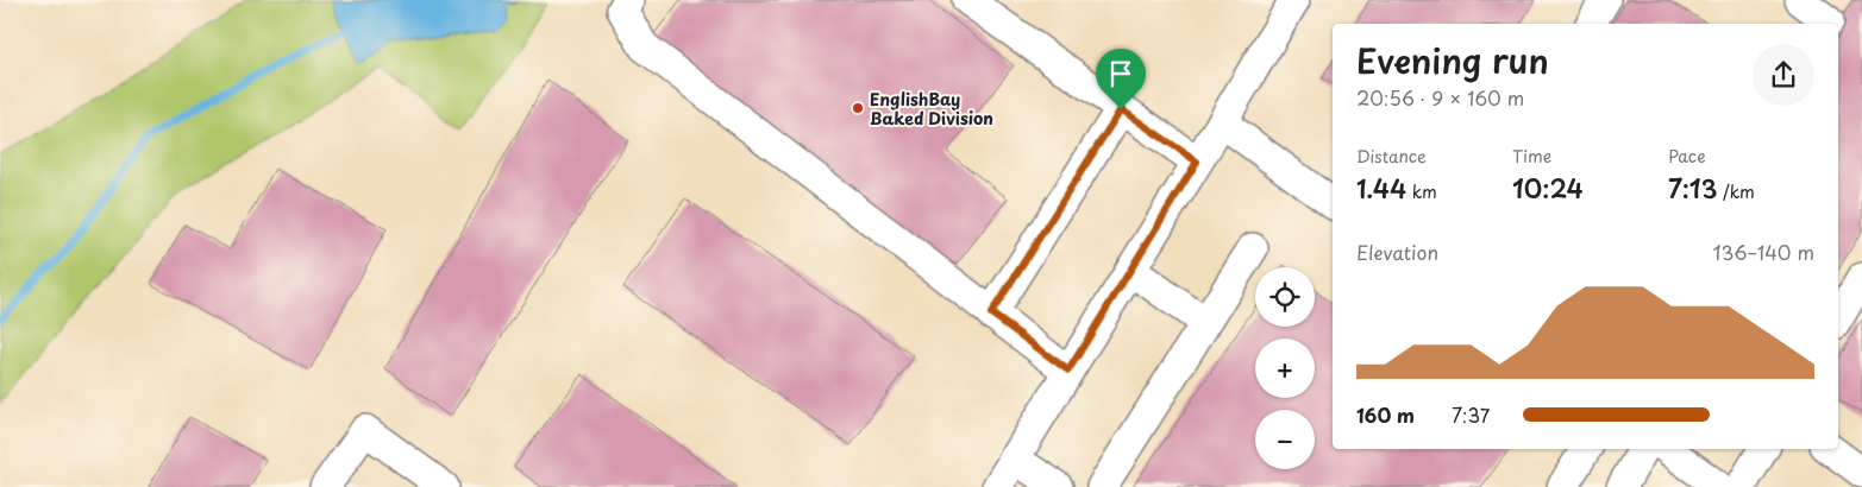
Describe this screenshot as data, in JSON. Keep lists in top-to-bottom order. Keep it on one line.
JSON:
{"places":["EnglishBay Baked Division"],"page":{"heading":["Evening run","20:56 · 9 × 160 m"],"stats":[["Distance","1.44 km"],["Time","10:24"],["Pace","7:13 /km"]],"chart":["Elevation","136–140 m"],"map_buttons":["+","−"],"list":[{"name":"160 m","note":"7:37"}]}}
